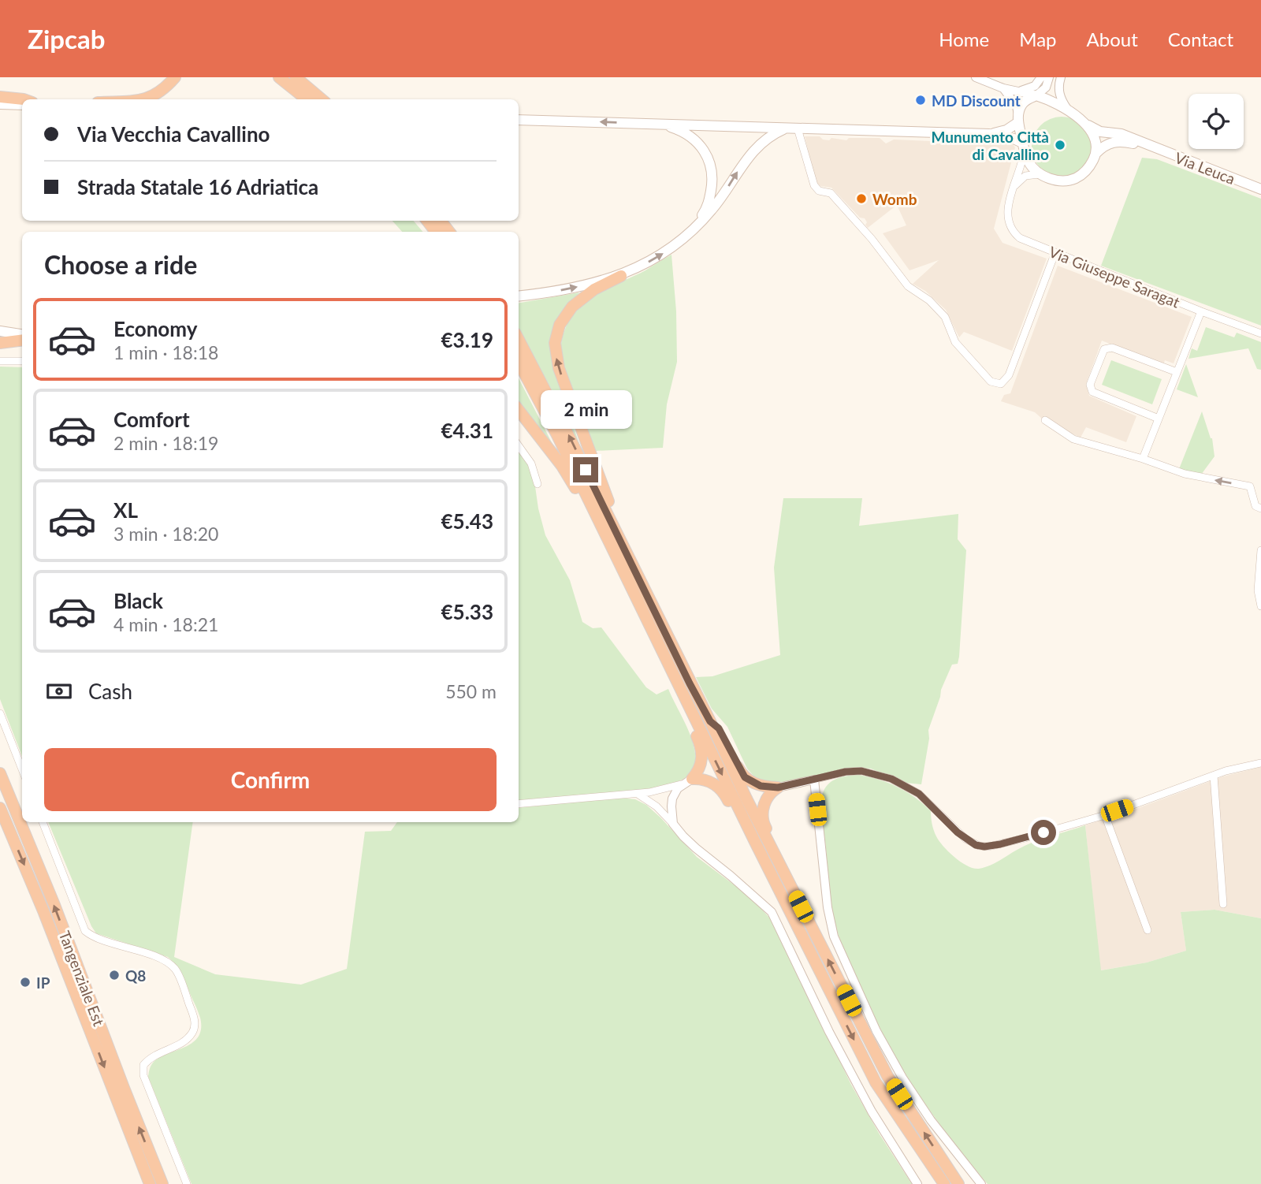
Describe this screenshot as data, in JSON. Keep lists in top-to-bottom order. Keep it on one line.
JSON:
{"streets":{"highway":["Tangenziale Est"],"main road":["Via Leuca"],"street":["Via Giuseppe Saragat"]},"crossings":[["Via Leuca","Via Giuseppe Saragat"]],"places":["MD Discount","Munumento Città di Cavallino","Womb","Q8","IP"],"page":{"header":"Zipcab","nav":["Home","Map","About","Contact"],"banner":["Via Vecchia Cavallino","Strada Statale 16 Adriatica"],"heading":"Choose a ride","list":[{"name":"Economy","note":"1 min · 18:18","value":"€3.19"},{"name":"Comfort","note":"2 min · 18:19","value":"€4.31"},{"name":"XL","note":"3 min · 18:20","value":"€5.43"},{"name":"Black","note":"4 min · 18:21","value":"€5.33"}],"bubble":"2 min","pay":["Cash","550 m"],"buttons":"Confirm"}}
